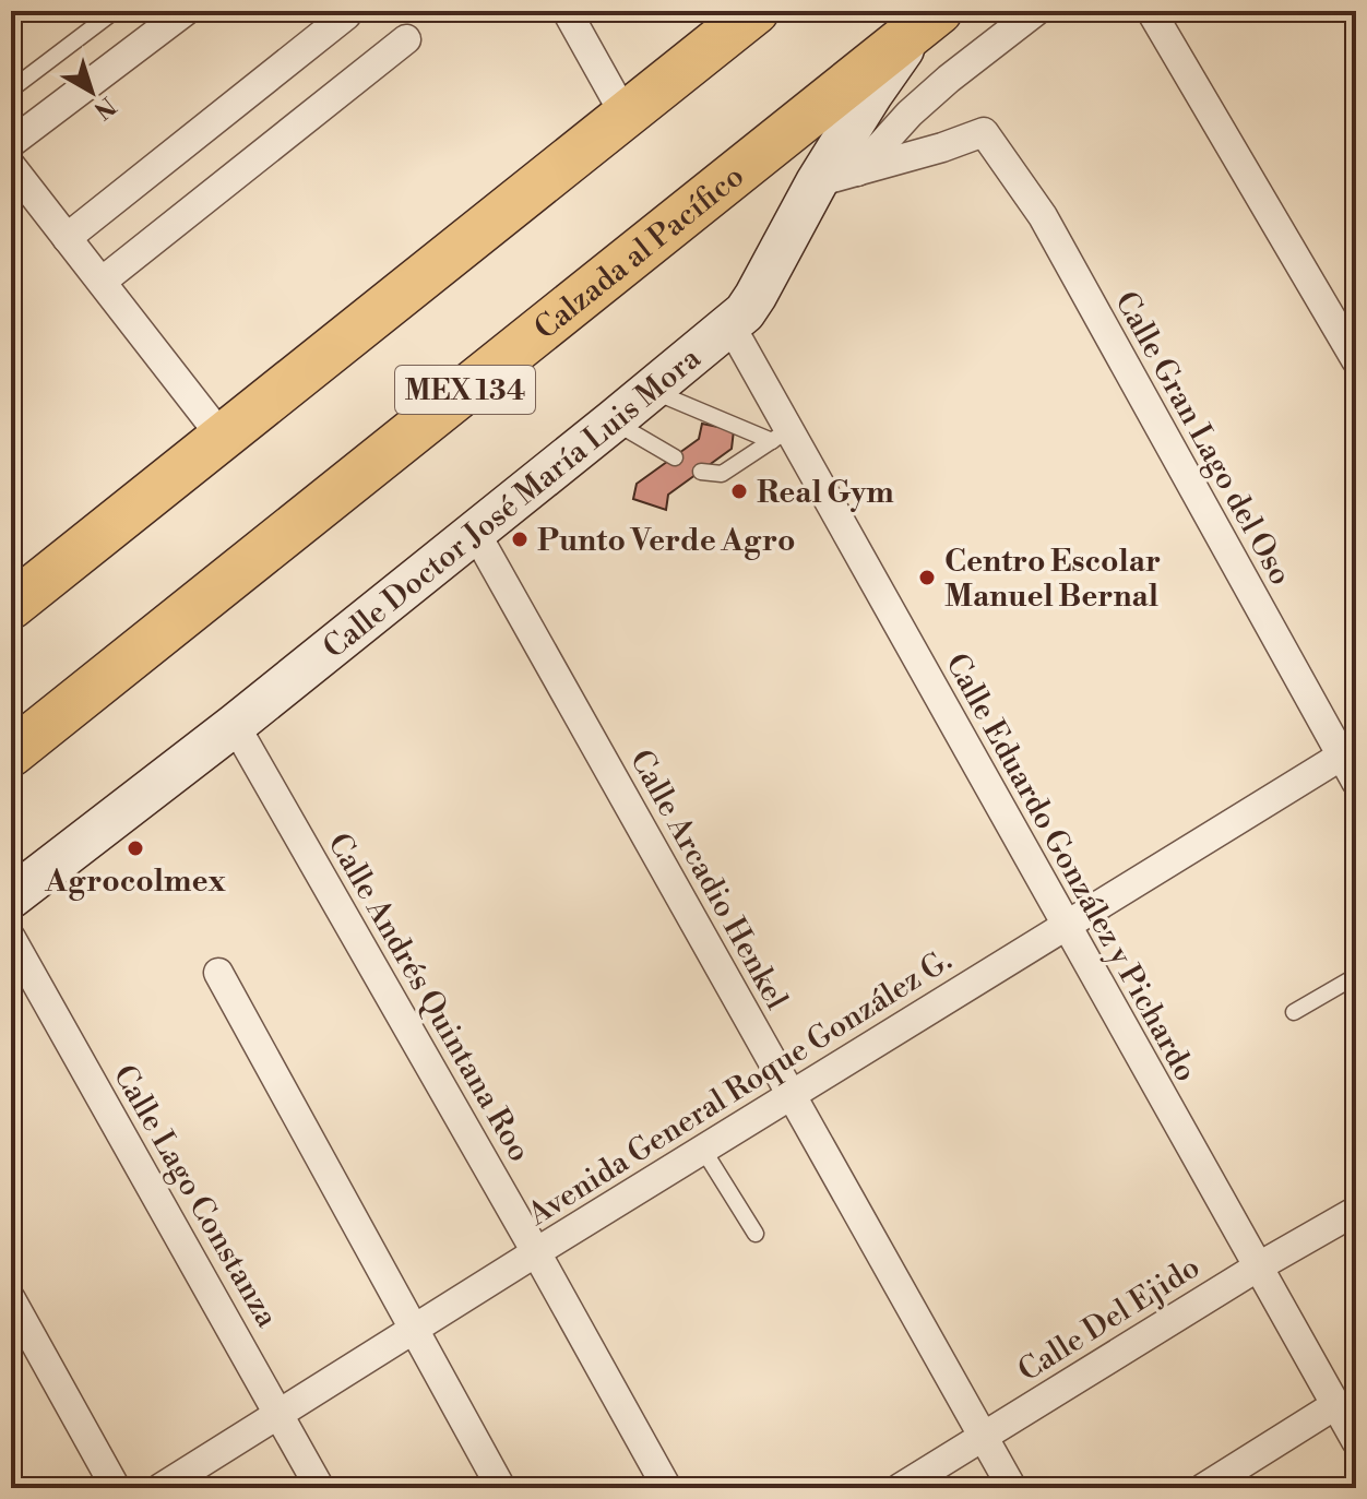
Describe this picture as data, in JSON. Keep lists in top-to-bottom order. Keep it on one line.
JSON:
{"streets":{"main road":["Calzada al Pacífico","MEX 134"],"street":["Calle Gran Lago del Oso","Calle Doctor José María Luis Mora","Calle Eduardo González y Pichardo","Calle Arcadio Henkel","Calle Andrés Quintana Roo","Avenida General Roque González G.","Calle Lago Constanza","Calle Del Ejido"]},"crossings":[["Calzada al Pacífico","Calle Doctor José María Luis Mora"],["Calle Gran Lago del Oso","Avenida General Roque González G."],["Calle Doctor José María Luis Mora","Calle Eduardo González y Pichardo"],["Calle Doctor José María Luis Mora","Calle Arcadio Henkel"],["Calle Doctor José María Luis Mora","Calle Andrés Quintana Roo"],["Calle Eduardo González y Pichardo","Avenida General Roque González G."],["Calle Eduardo González y Pichardo","Calle Del Ejido"],["Calle Arcadio Henkel","Avenida General Roque González G."],["Calle Arcadio Henkel","Calle Del Ejido"],["Calle Andrés Quintana Roo","Avenida General Roque González G."],["Avenida General Roque González G.","Calle Lago Constanza"]],"places":["Real Gym","Punto Verde Agro","Centro Escolar Manuel Bernal","Agrocolmex"],"north":"bottom right"}
